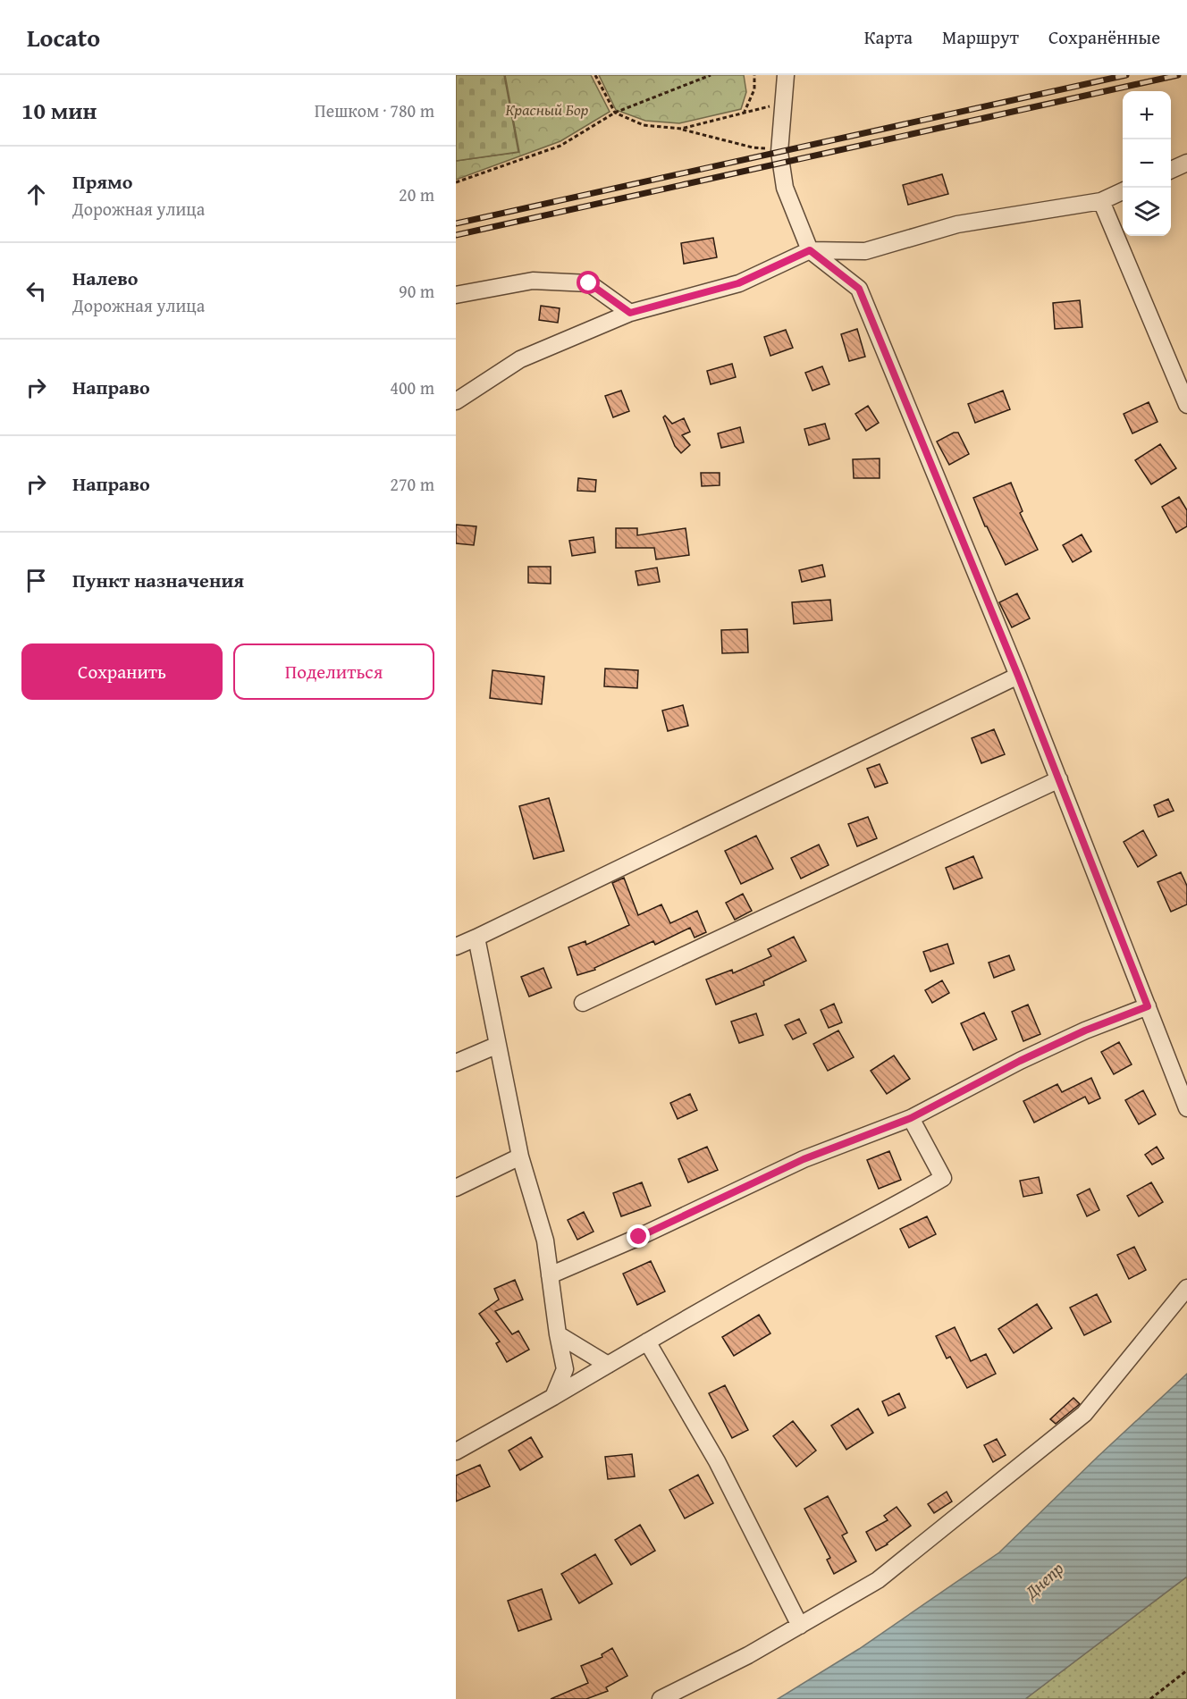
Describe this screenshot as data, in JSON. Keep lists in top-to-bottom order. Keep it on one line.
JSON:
{"water":["Днепр"],"parks":["Красный Бор"],"page":{"header":"Locato","nav":["Карта","Маршрут","Сохранённые"],"heading":["10 мин","Пешком · 780 m"],"map_buttons":["+","−"],"list":[["Прямо","Дорожная улица","20 m"],["Налево","Дорожная улица","90 m"],["Направо","400 m"],["Направо","270 m"],"Пункт назначения"],"buttons":["Сохранить","Поделиться"]}}
